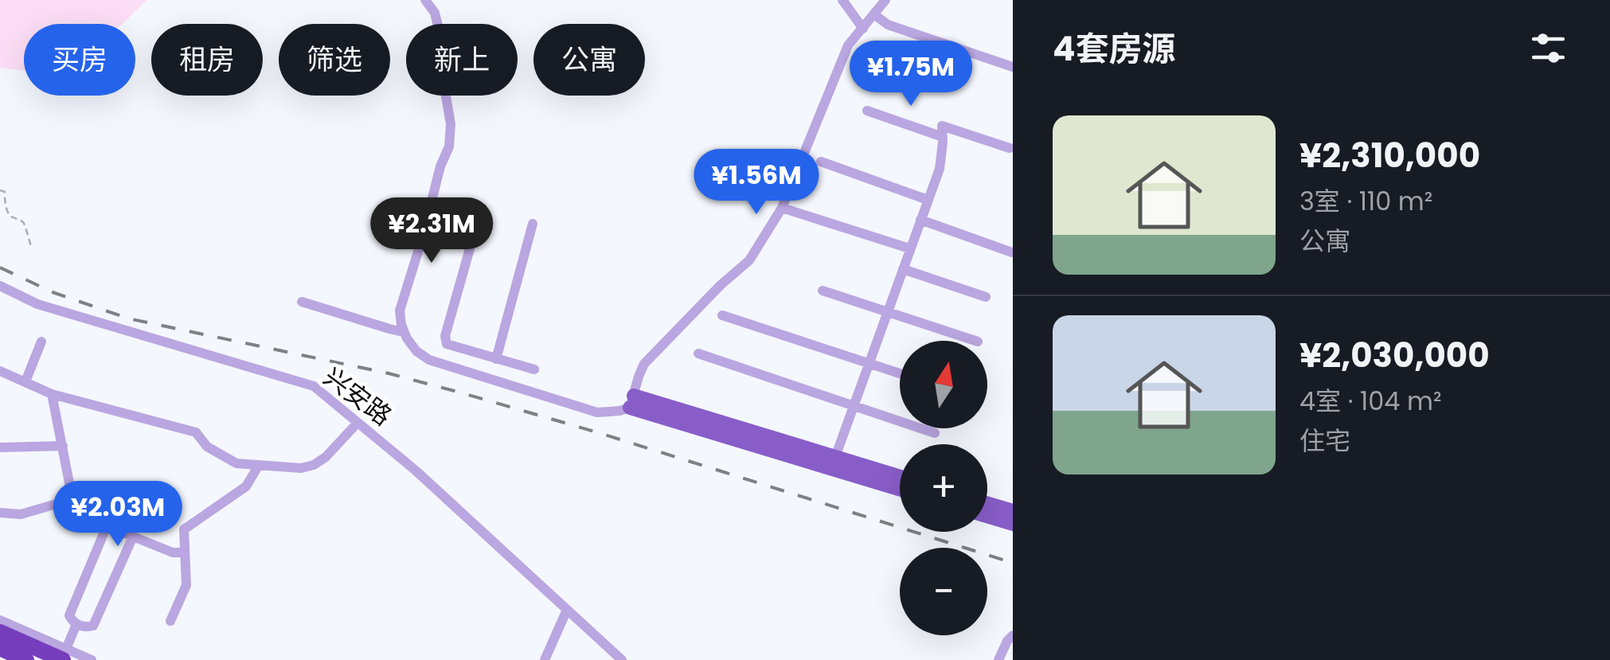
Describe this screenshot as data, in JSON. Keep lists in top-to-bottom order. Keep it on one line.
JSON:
{"streets":{"street":["兴安路"]},"north":"top","page":{"heading":"4套房源","chip":["买房","租房","筛选","新上","公寓"],"price":["¥1.75M","¥1.56M","¥2.31M","¥2.03M"],"list":[{"name":"¥2,310,000","note":"3室 · 110 m² · 公寓"},{"name":"¥2,030,000","note":"4室 · 104 m² · 住宅"}],"map_buttons":["+","−"]}}
